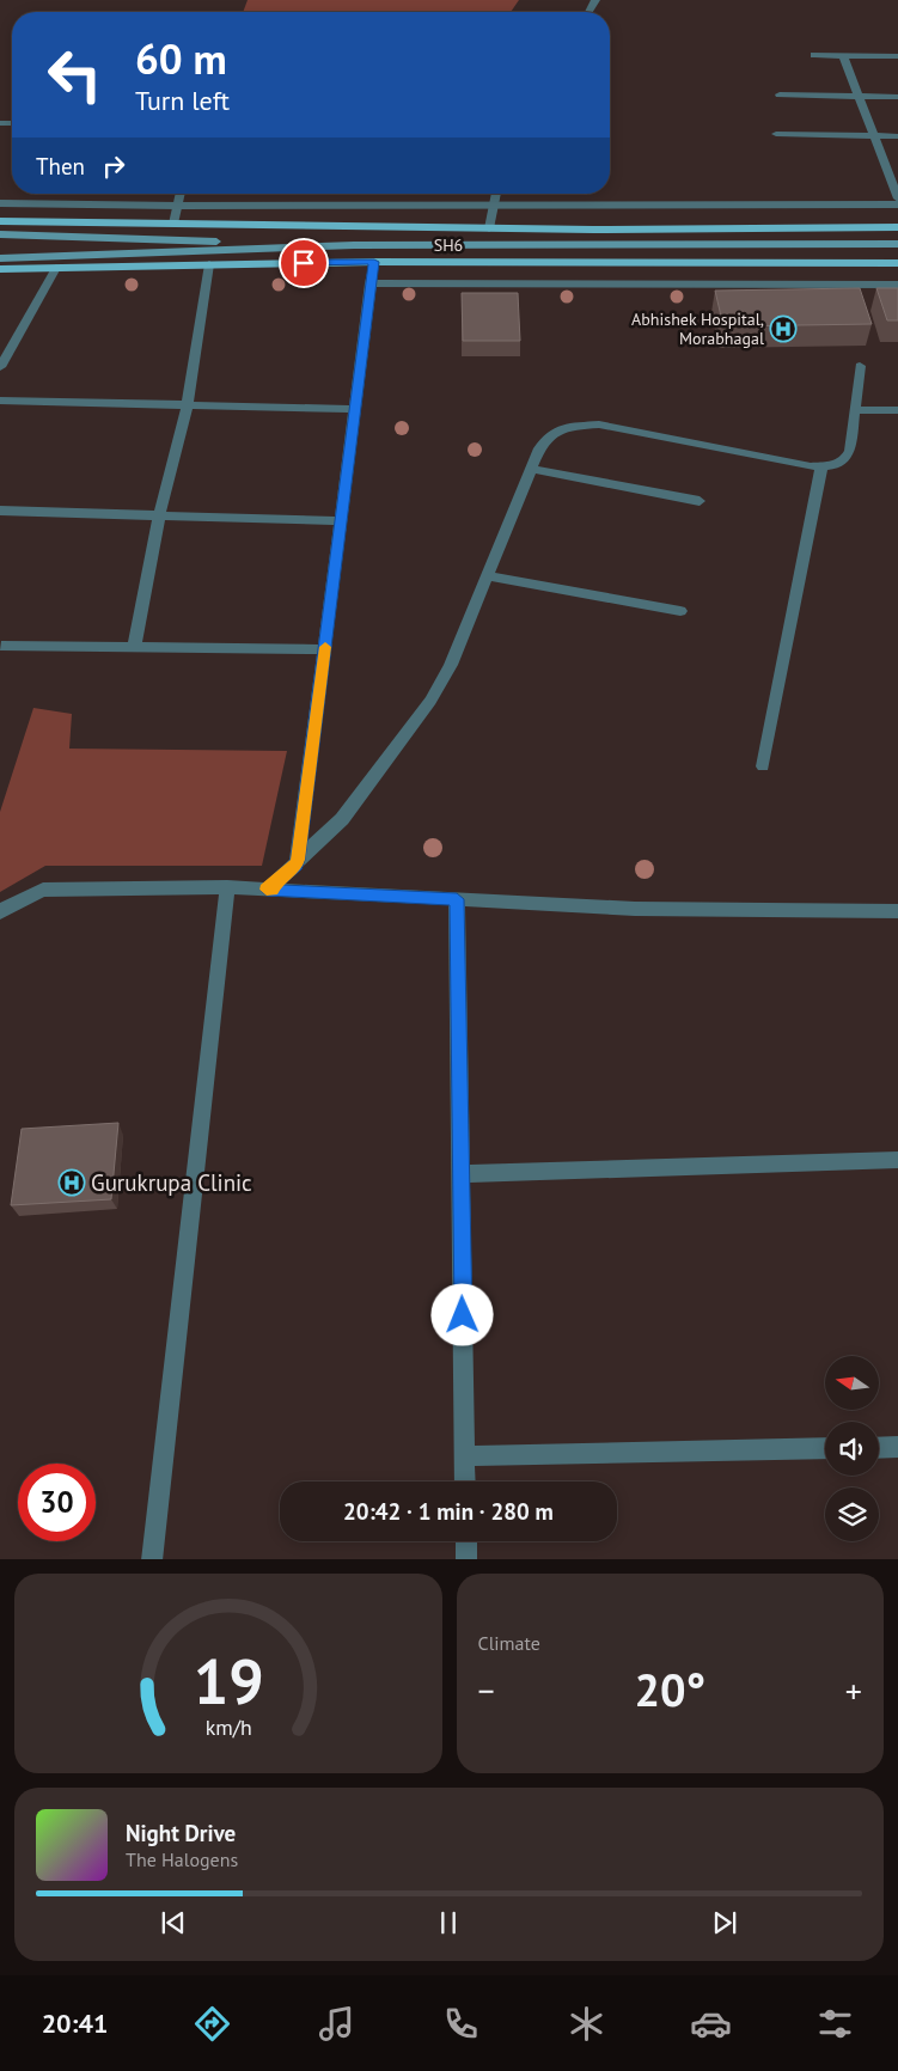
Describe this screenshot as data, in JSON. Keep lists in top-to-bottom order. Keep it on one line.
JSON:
{"streets":{"main road":["SH6"]},"places":{"hospital":["Abhishek Hospital, Morabhagal","Gurukrupa Clinic"]},"north":"left","page":{"turn":["60 m","Turn left"],"then":"Then","limit":"30","trip":"20:42 · 1 min · 280 m","tile":"Climate","heat":["−","20°","+"],"song":["Night Drive","The Halogens"],"tabs":"20:41","gauge":["19","km/h"]}}
